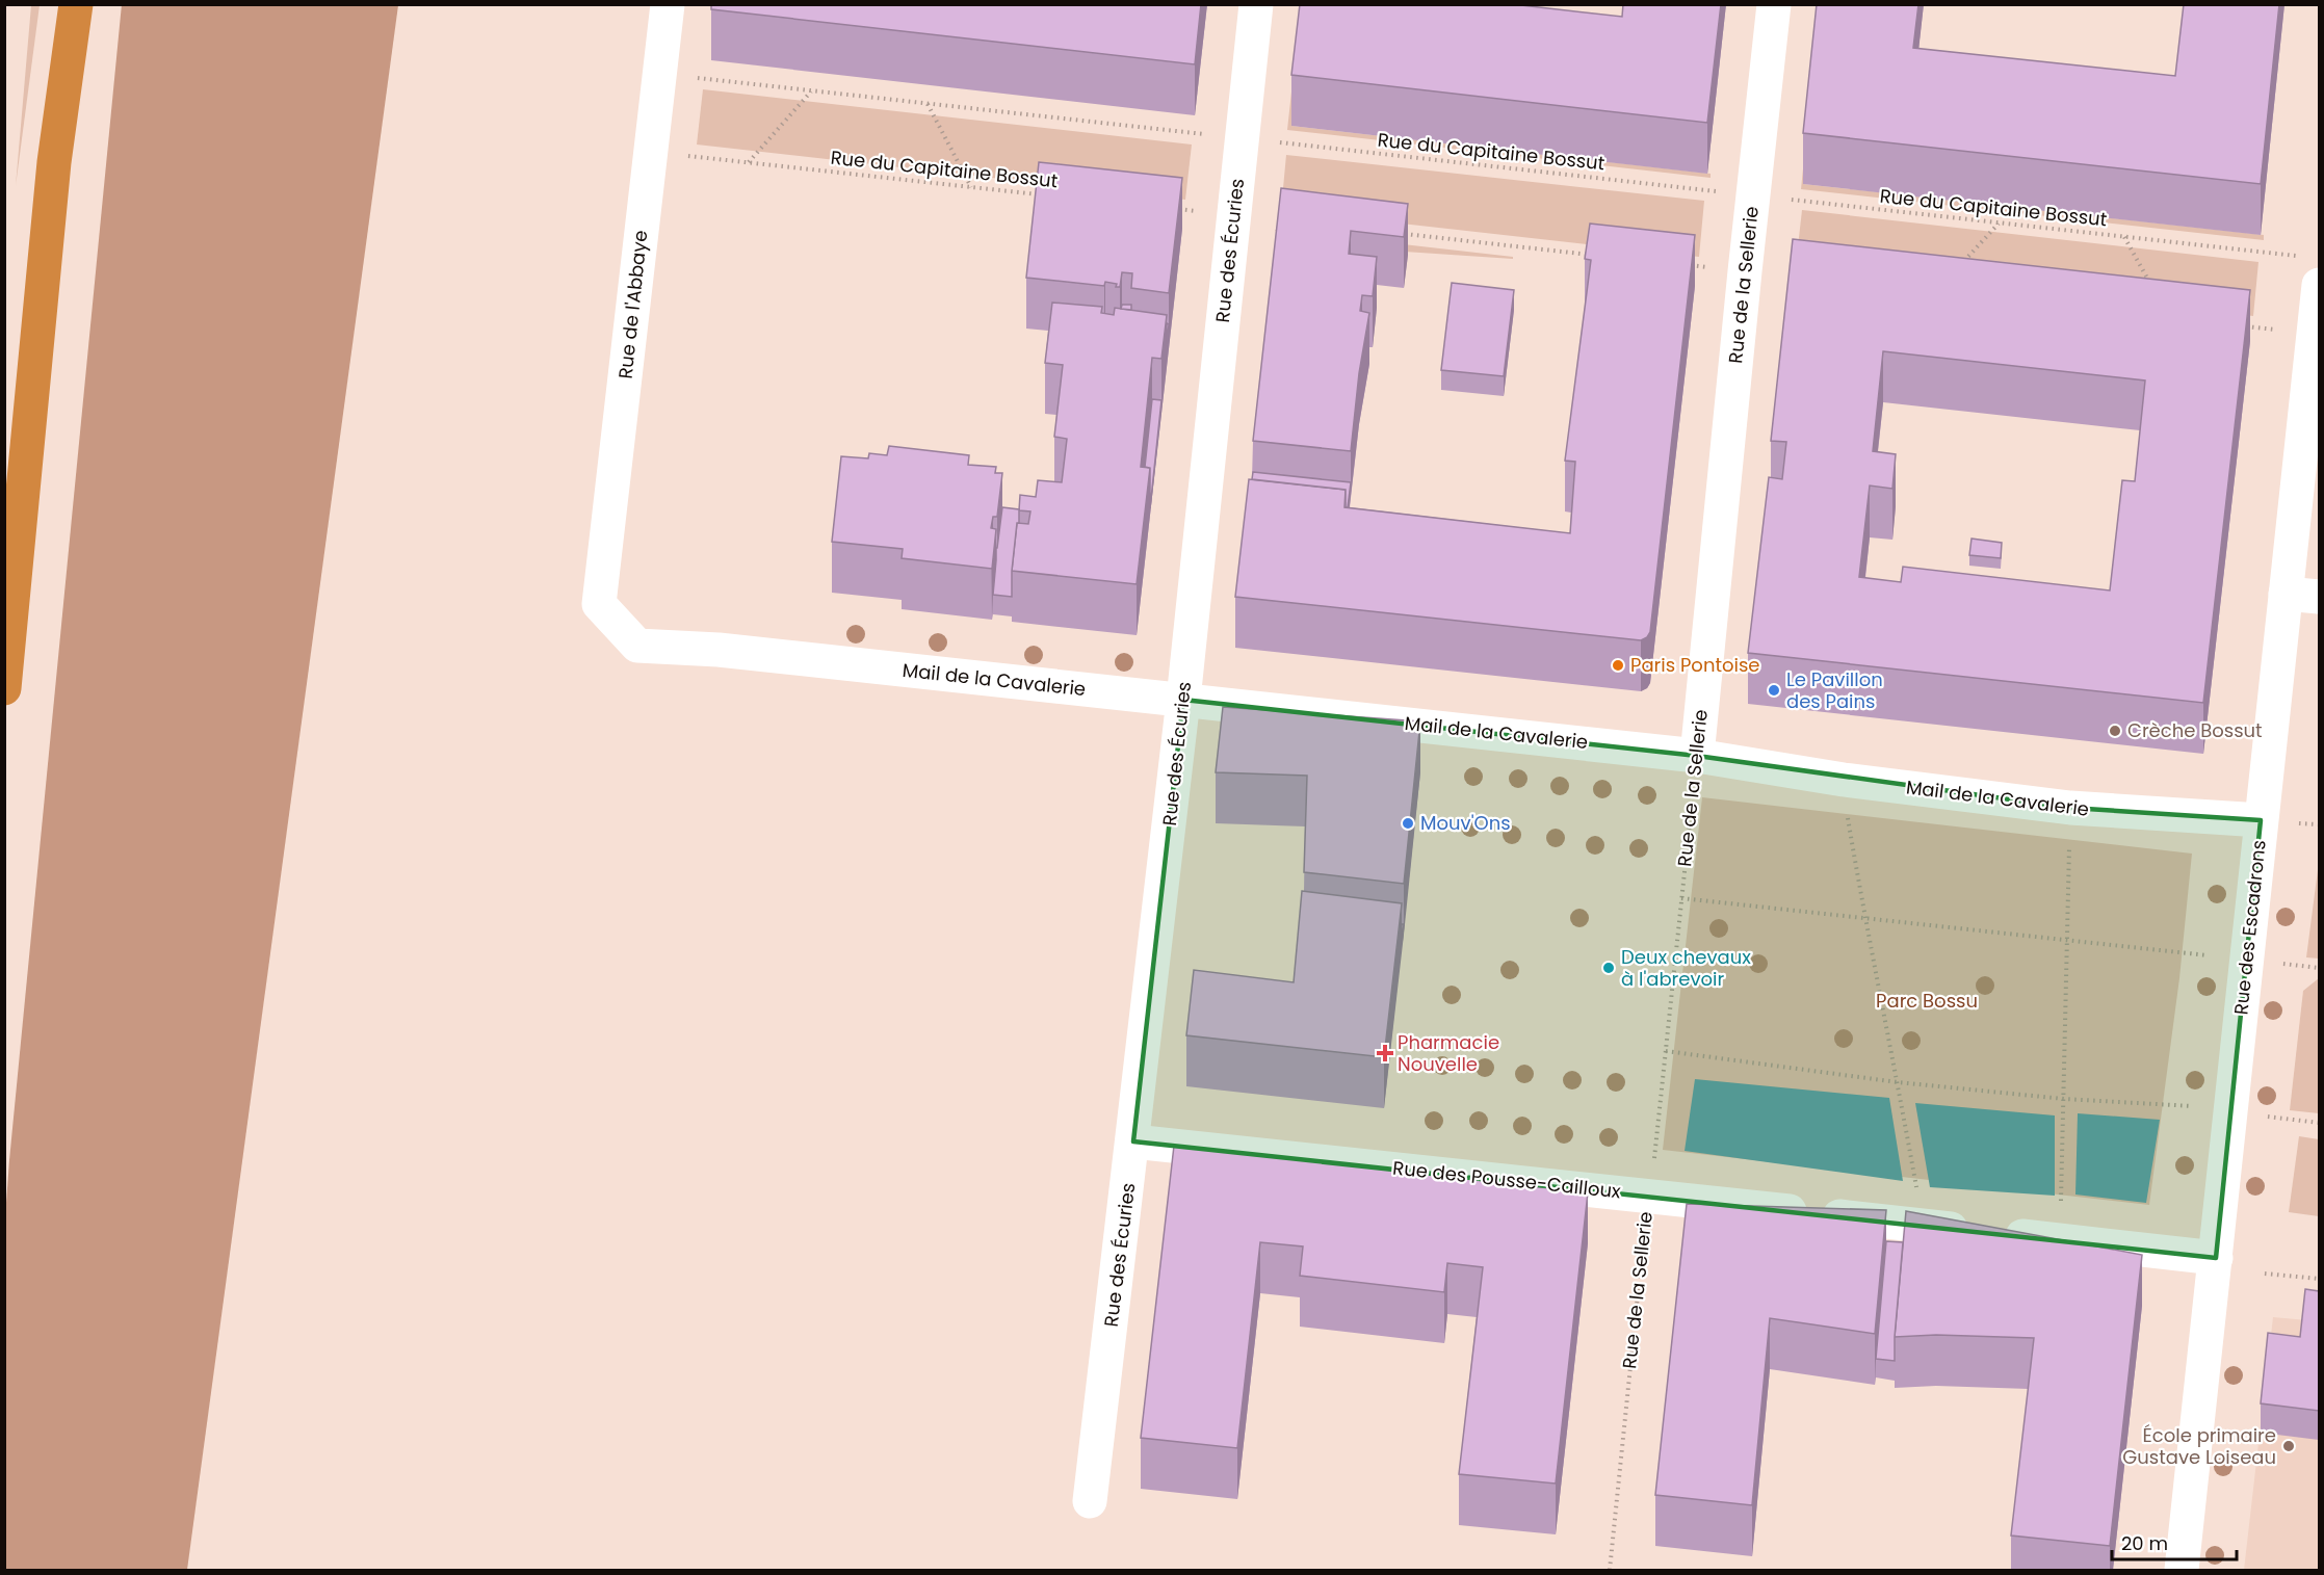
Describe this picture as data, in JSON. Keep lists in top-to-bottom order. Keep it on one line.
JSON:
{"streets":{"street":["Rue des Écuries","Rue de la Sellerie","Rue de l'Abbaye","Mail de la Cavalerie","Rue des Escadrons","Rue des Pousse-Cailloux"],"path":["Rue du Capitaine Bossut"]},"crossings":[["Rue du Capitaine Bossut","Rue des Écuries"],["Rue du Capitaine Bossut","Rue de la Sellerie"],["Rue du Capitaine Bossut","Rue de l'Abbaye"],["Rue des Écuries","Mail de la Cavalerie"],["Rue des Écuries","Rue des Pousse-Cailloux"],["Rue de la Sellerie","Mail de la Cavalerie"],["Rue de la Sellerie","Rue des Pousse-Cailloux"],["Rue de l'Abbaye","Mail de la Cavalerie"],["Mail de la Cavalerie","Rue des Escadrons"],["Rue des Escadrons","Rue des Pousse-Cailloux"]],"parks":["Parc Bossu"],"places":{"other":["Paris Pontoise","Le Pavillon des Pains","Crèche Bossut","Mouv'Ons","Deux chevaux à l'abrevoir","École primaire Gustave Loiseau"],"health":["Pharmacie Nouvelle"]},"scale_bar":"20 m"}
